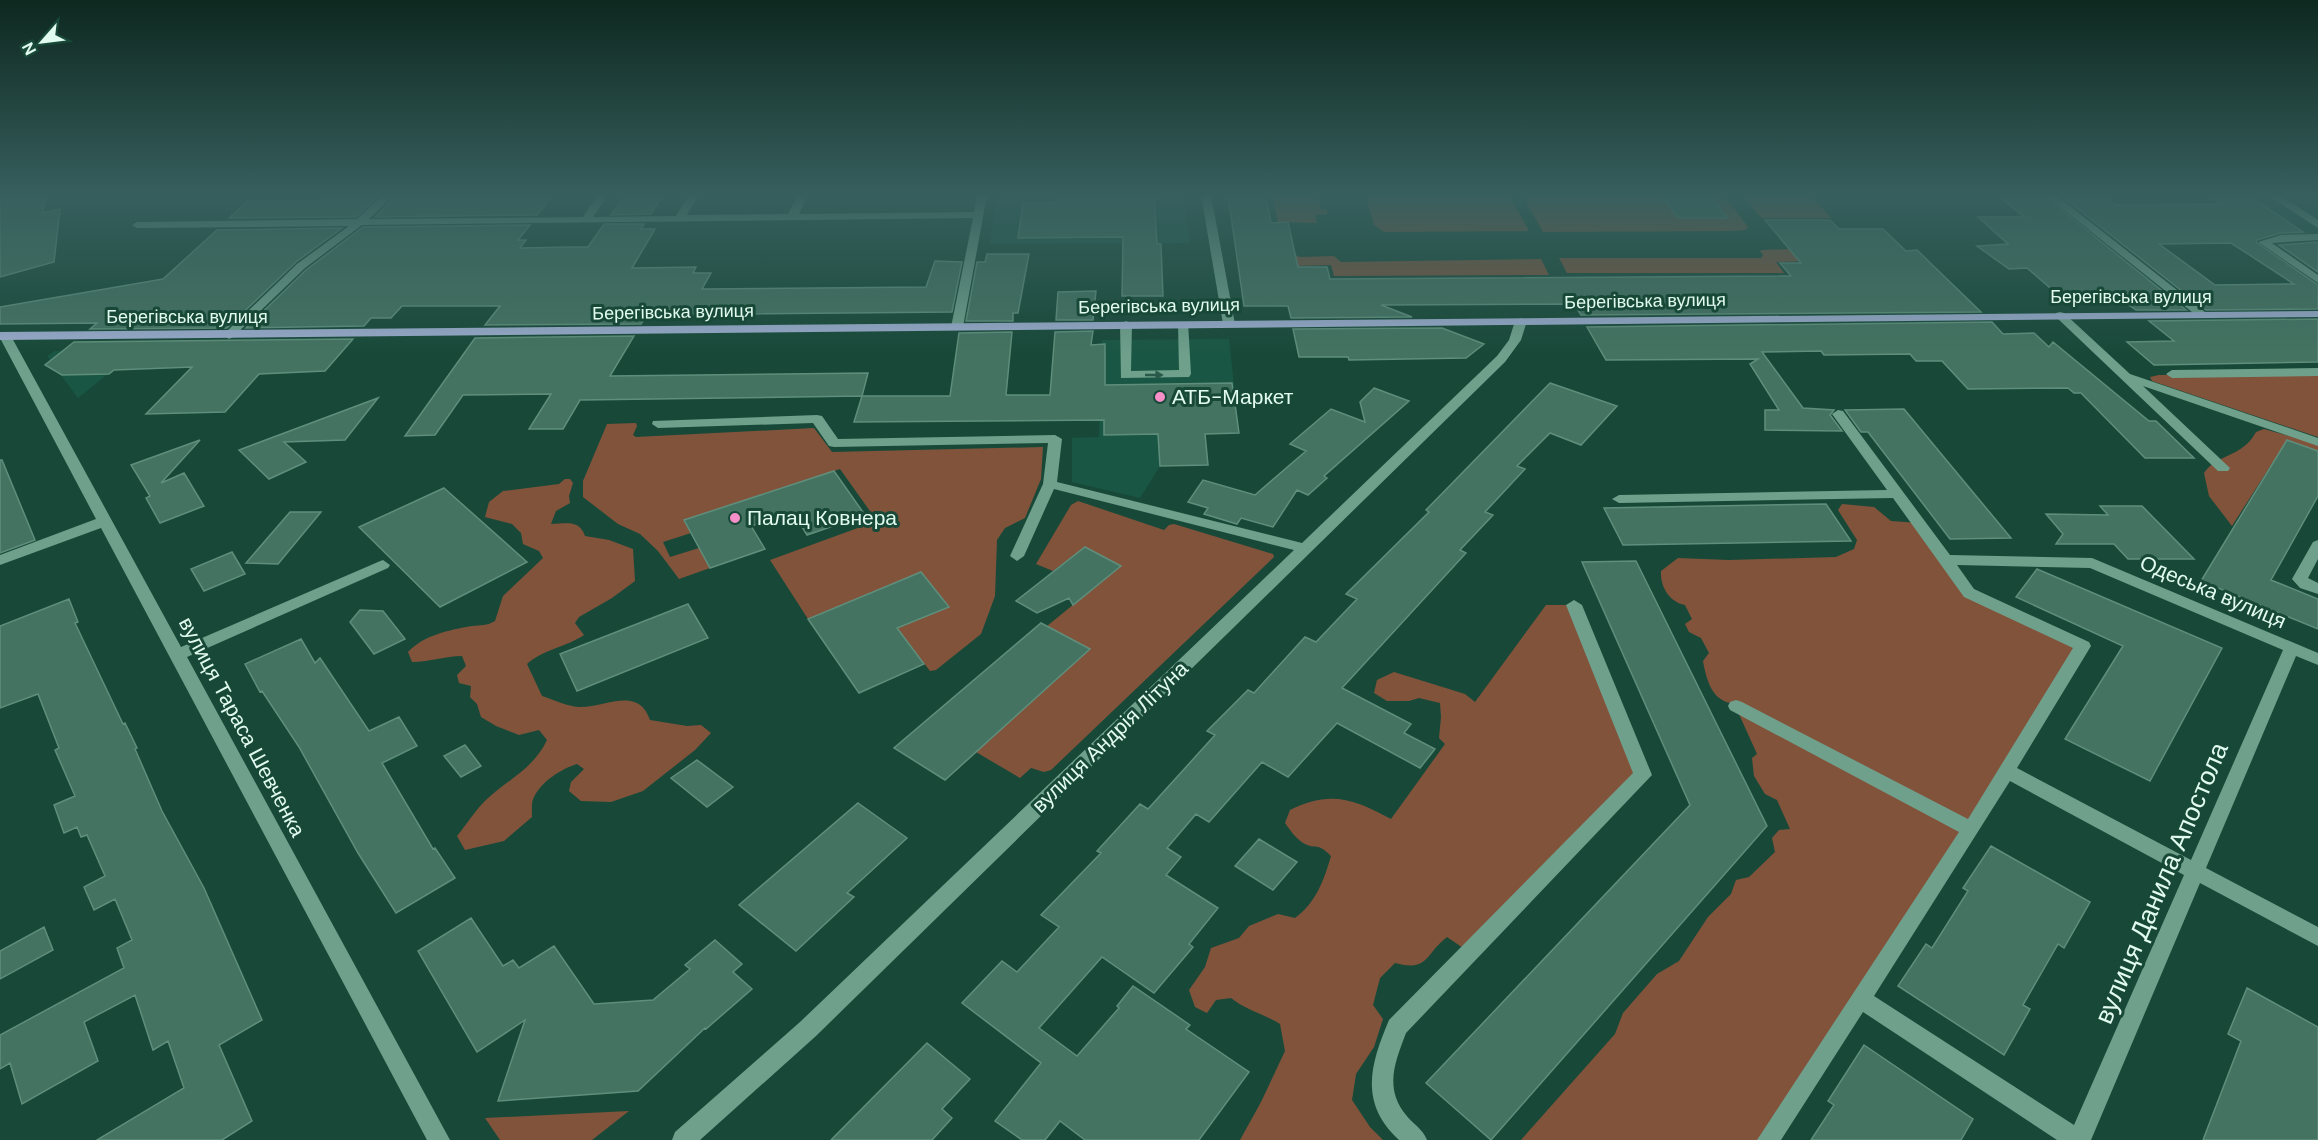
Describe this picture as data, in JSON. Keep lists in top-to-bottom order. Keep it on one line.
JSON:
{"streets":{"main road":["Берегівська вулиця"],"street":["Одеська вулиця","вулиця Тараса Шевченка","вулиця Андрія Літуна","вулиця Данила Апостола"]},"crossings":[["Берегівська вулиця","вулиця Тараса Шевченка"],["Берегівська вулиця","вулиця Андрія Літуна"],["Одеська вулиця","вулиця Данила Апостола"]],"places":["АТБ-Маркет","Палац Ковнера"],"north":"bottom left"}
